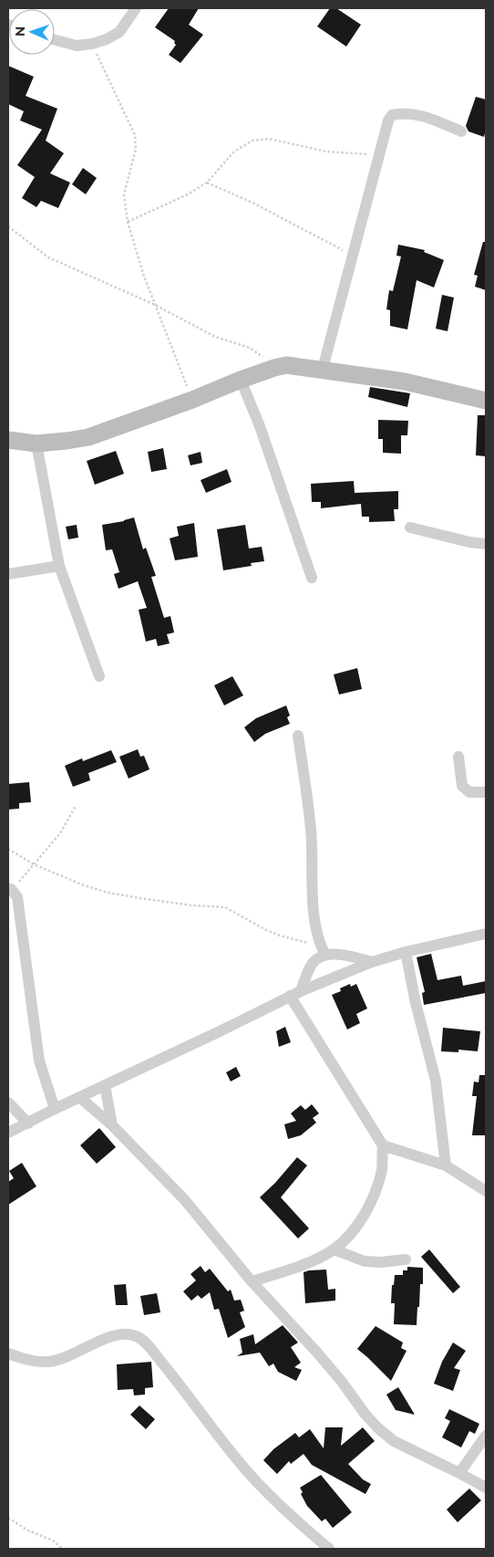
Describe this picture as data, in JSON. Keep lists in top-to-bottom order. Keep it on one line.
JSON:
{"north":"left"}
